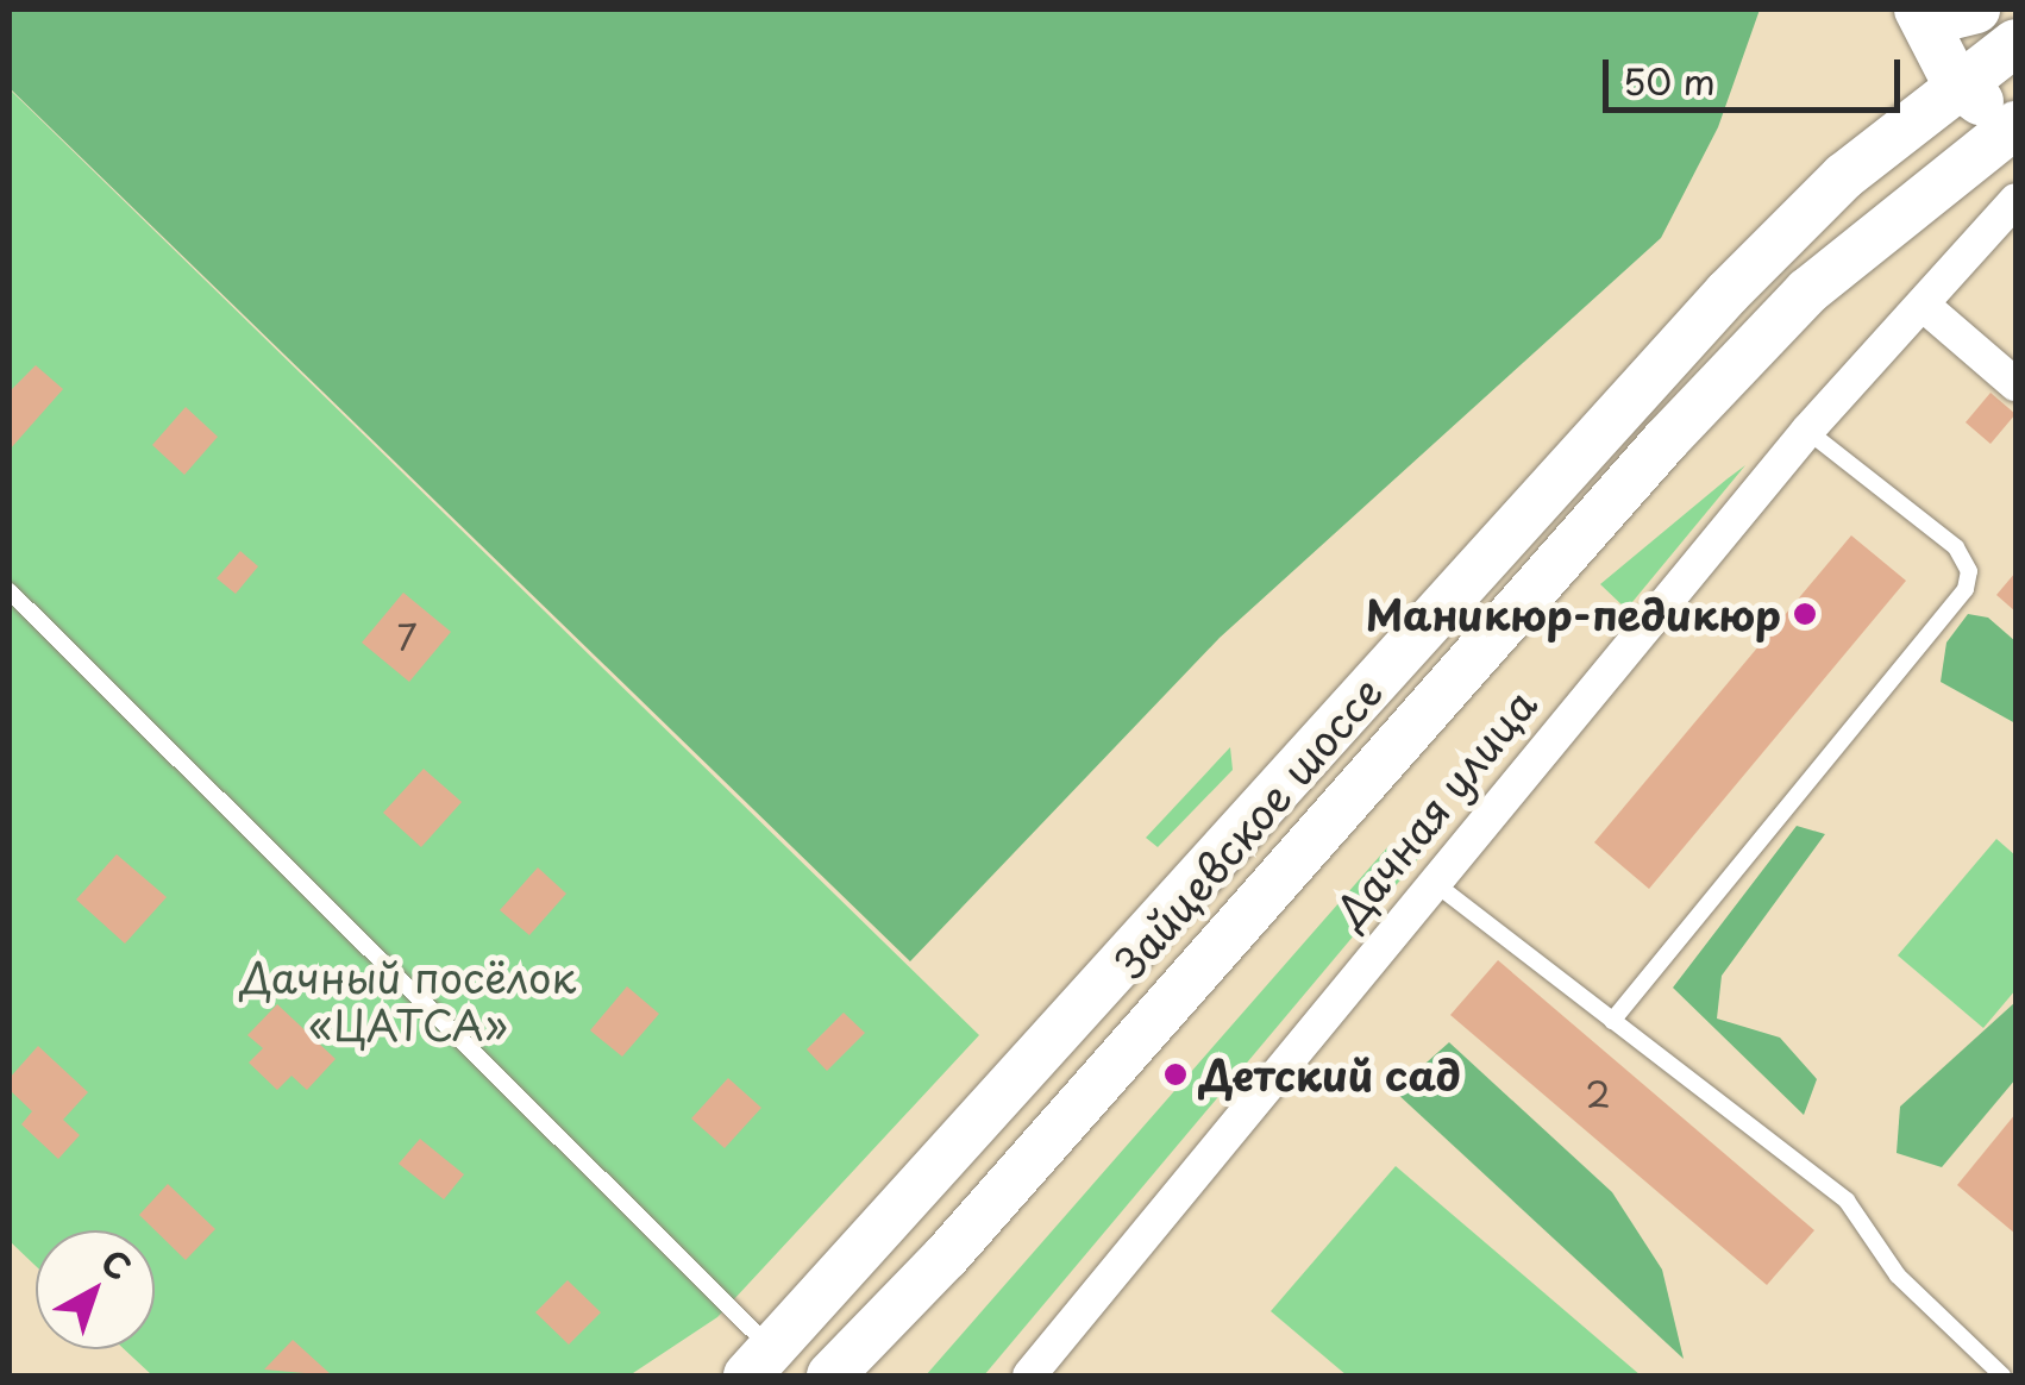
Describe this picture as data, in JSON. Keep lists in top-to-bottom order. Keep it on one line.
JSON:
{"streets":{"main road":["Зайцевское шоссе"],"street":["Дачная улица"]},"parks":["Дачный посёлок «ЦАТСА»"],"places":["Маникюр-педикюр","Детский сад"],"house_numbers":["7","2"],"scale_bar":"50 m","north":"top right"}
